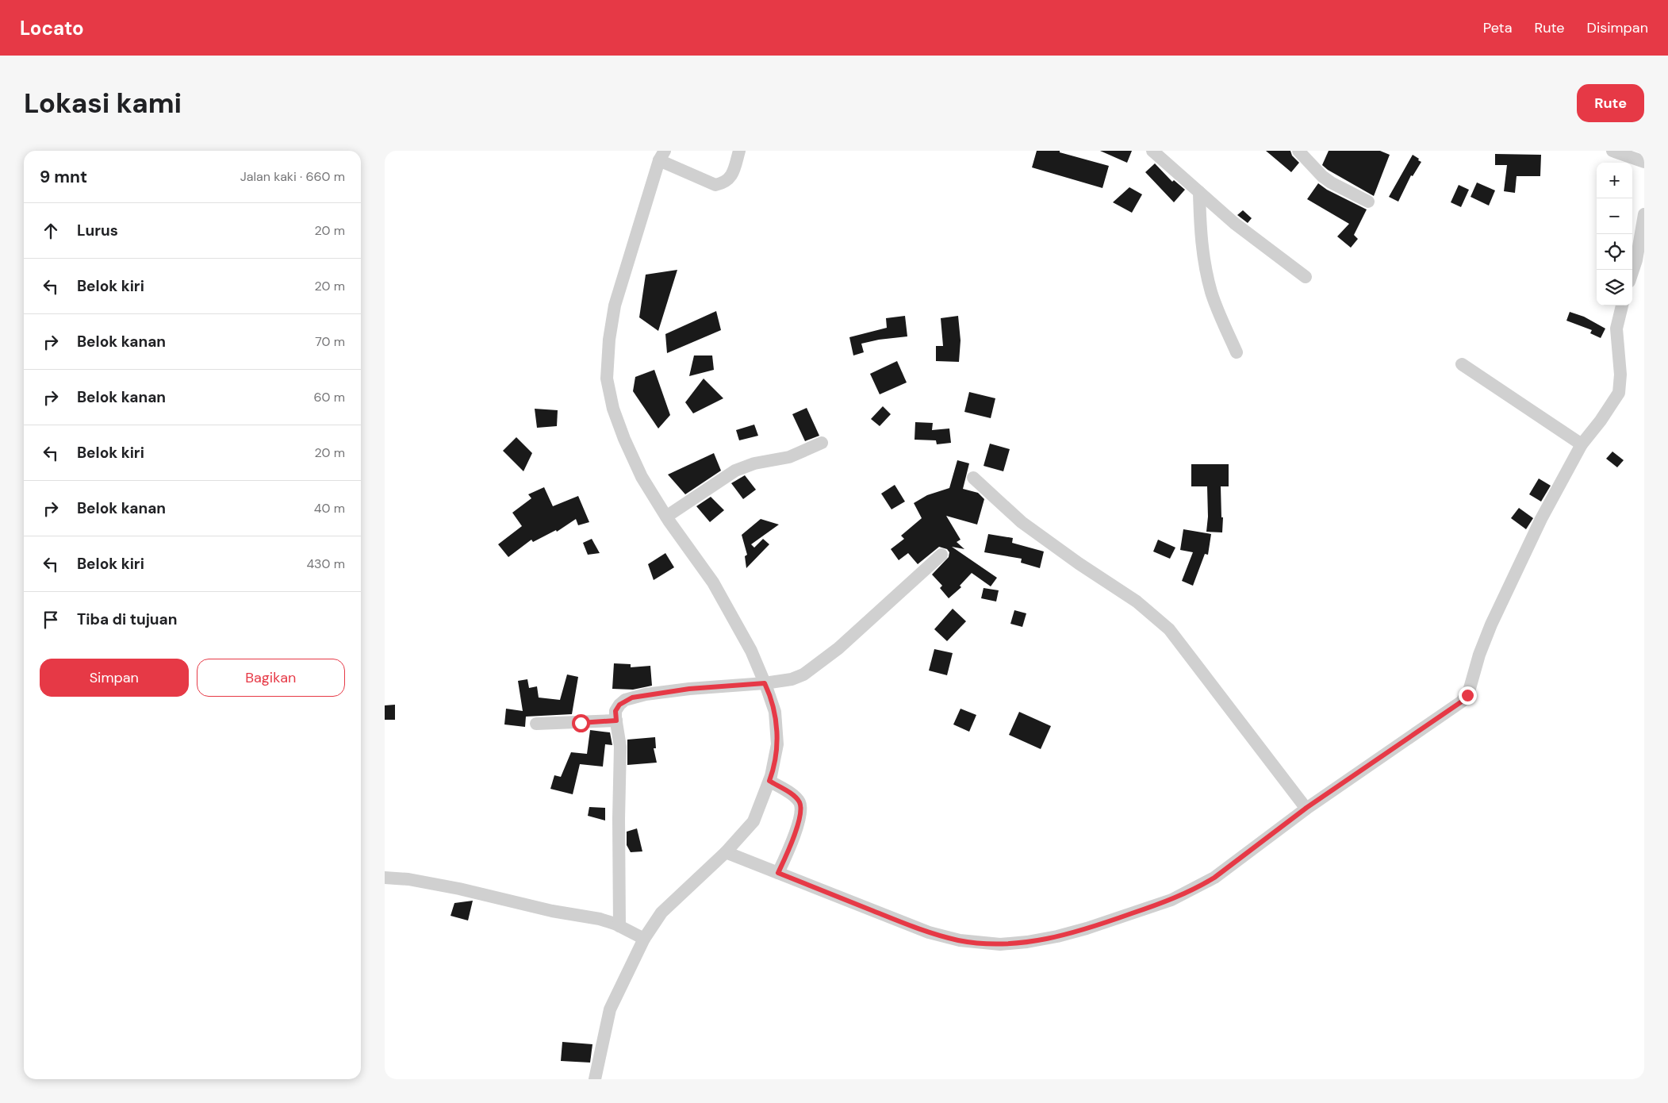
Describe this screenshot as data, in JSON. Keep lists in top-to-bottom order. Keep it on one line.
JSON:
{"page":{"header":"Locato","nav":["Peta","Rute","Disimpan"],"buttons":["Rute",["Simpan","Bagikan"]],"title":"Lokasi kami","heading":["9 mnt","Jalan kaki · 660 m"],"map_buttons":["+","−"],"list":[["Lurus","20 m"],["Belok kiri","20 m"],["Belok kanan","70 m"],["Belok kanan","60 m"],["Belok kiri","20 m"],["Belok kanan","40 m"],["Belok kiri","430 m"],"Tiba di tujuan"]}}
